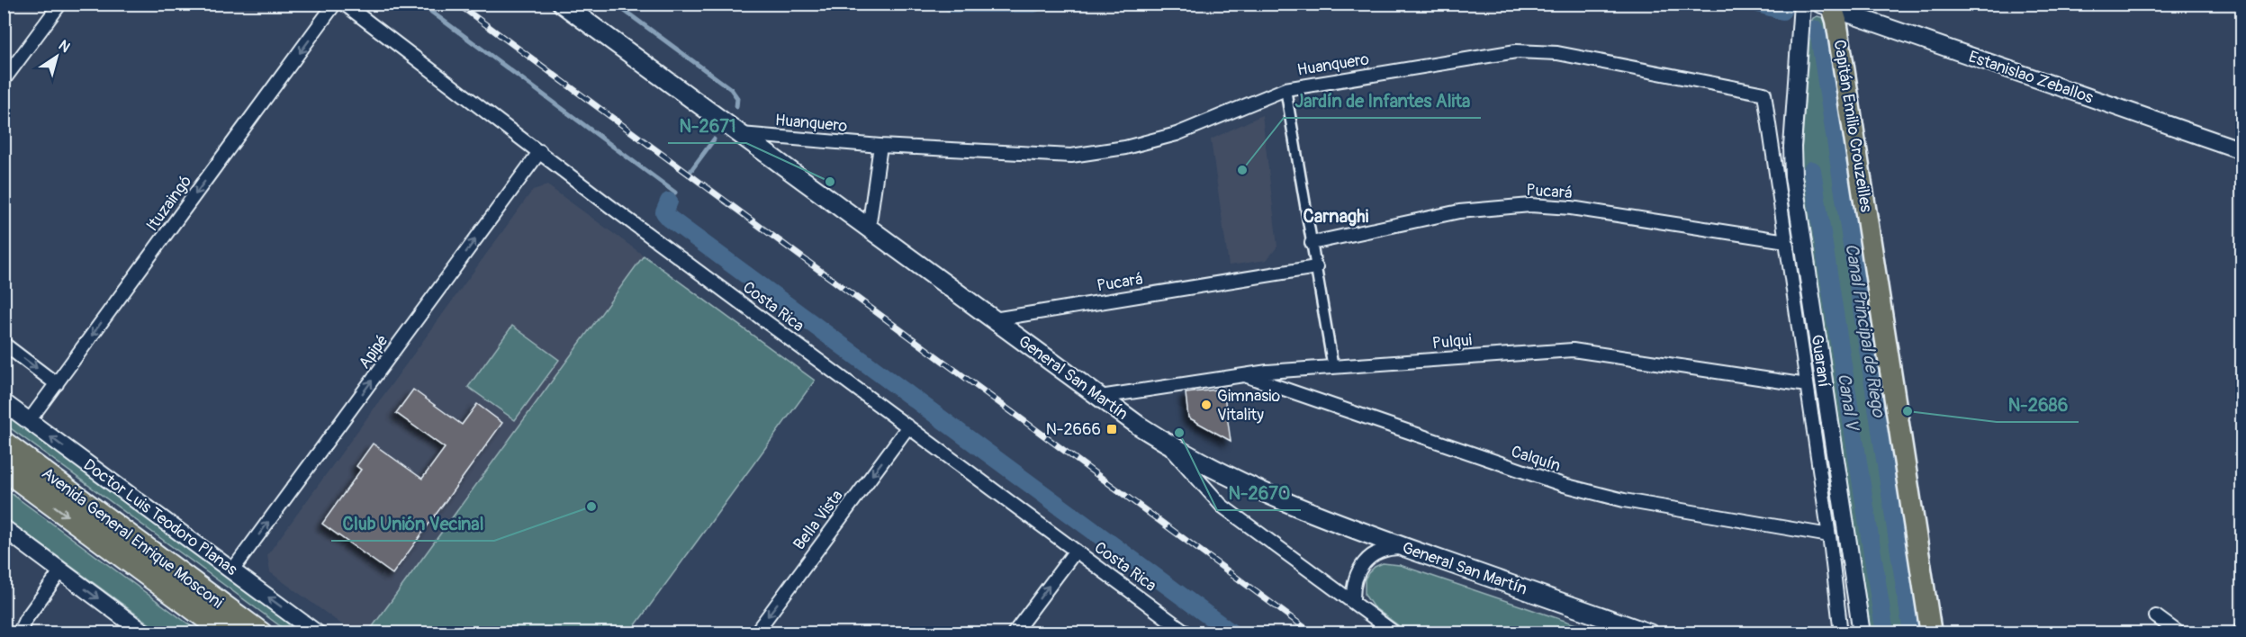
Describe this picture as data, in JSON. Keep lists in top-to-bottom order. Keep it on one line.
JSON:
{"streets":{"highway":["Avenida General Enrique Mosconi"],"main road":["Capitán Emilio Crouzeilles","General San Martín"],"street":["Huanquero","Estanislao Zeballos","Pucará","Ituzaingó","Costa Rica","Pulqui","Apipé","Guaraní","Calquín","Doctor Luis Teodoro Planas","Bella Vista"]},"crossings":[["Huanquero","Guaraní"],["Huanquero","General San Martín"],["Estanislao Zeballos","Capitán Emilio Crouzeilles"],["Pucará","Guaraní"],["Pucará","General San Martín"],["Ituzaingó","Doctor Luis Teodoro Planas"],["Costa Rica","Apipé"],["Costa Rica","Bella Vista"],["Pulqui","Guaraní"],["Pulqui","General San Martín"],["Pulqui","Calquín"],["Apipé","Doctor Luis Teodoro Planas"],["Guaraní","Calquín"]],"one_way":["Ituzaingó","Apipé","Bella Vista"],"districts":["Carnaghi"],"water":["Canal Principal de Riego","Canal V"],"places":{"other":["Jardín de Infantes Alita","N-2671","Gimnasio Vitality","N-2686","N-2670","Club Unión Vecinal"],"transit":["N-2666"]},"north":"top right"}
